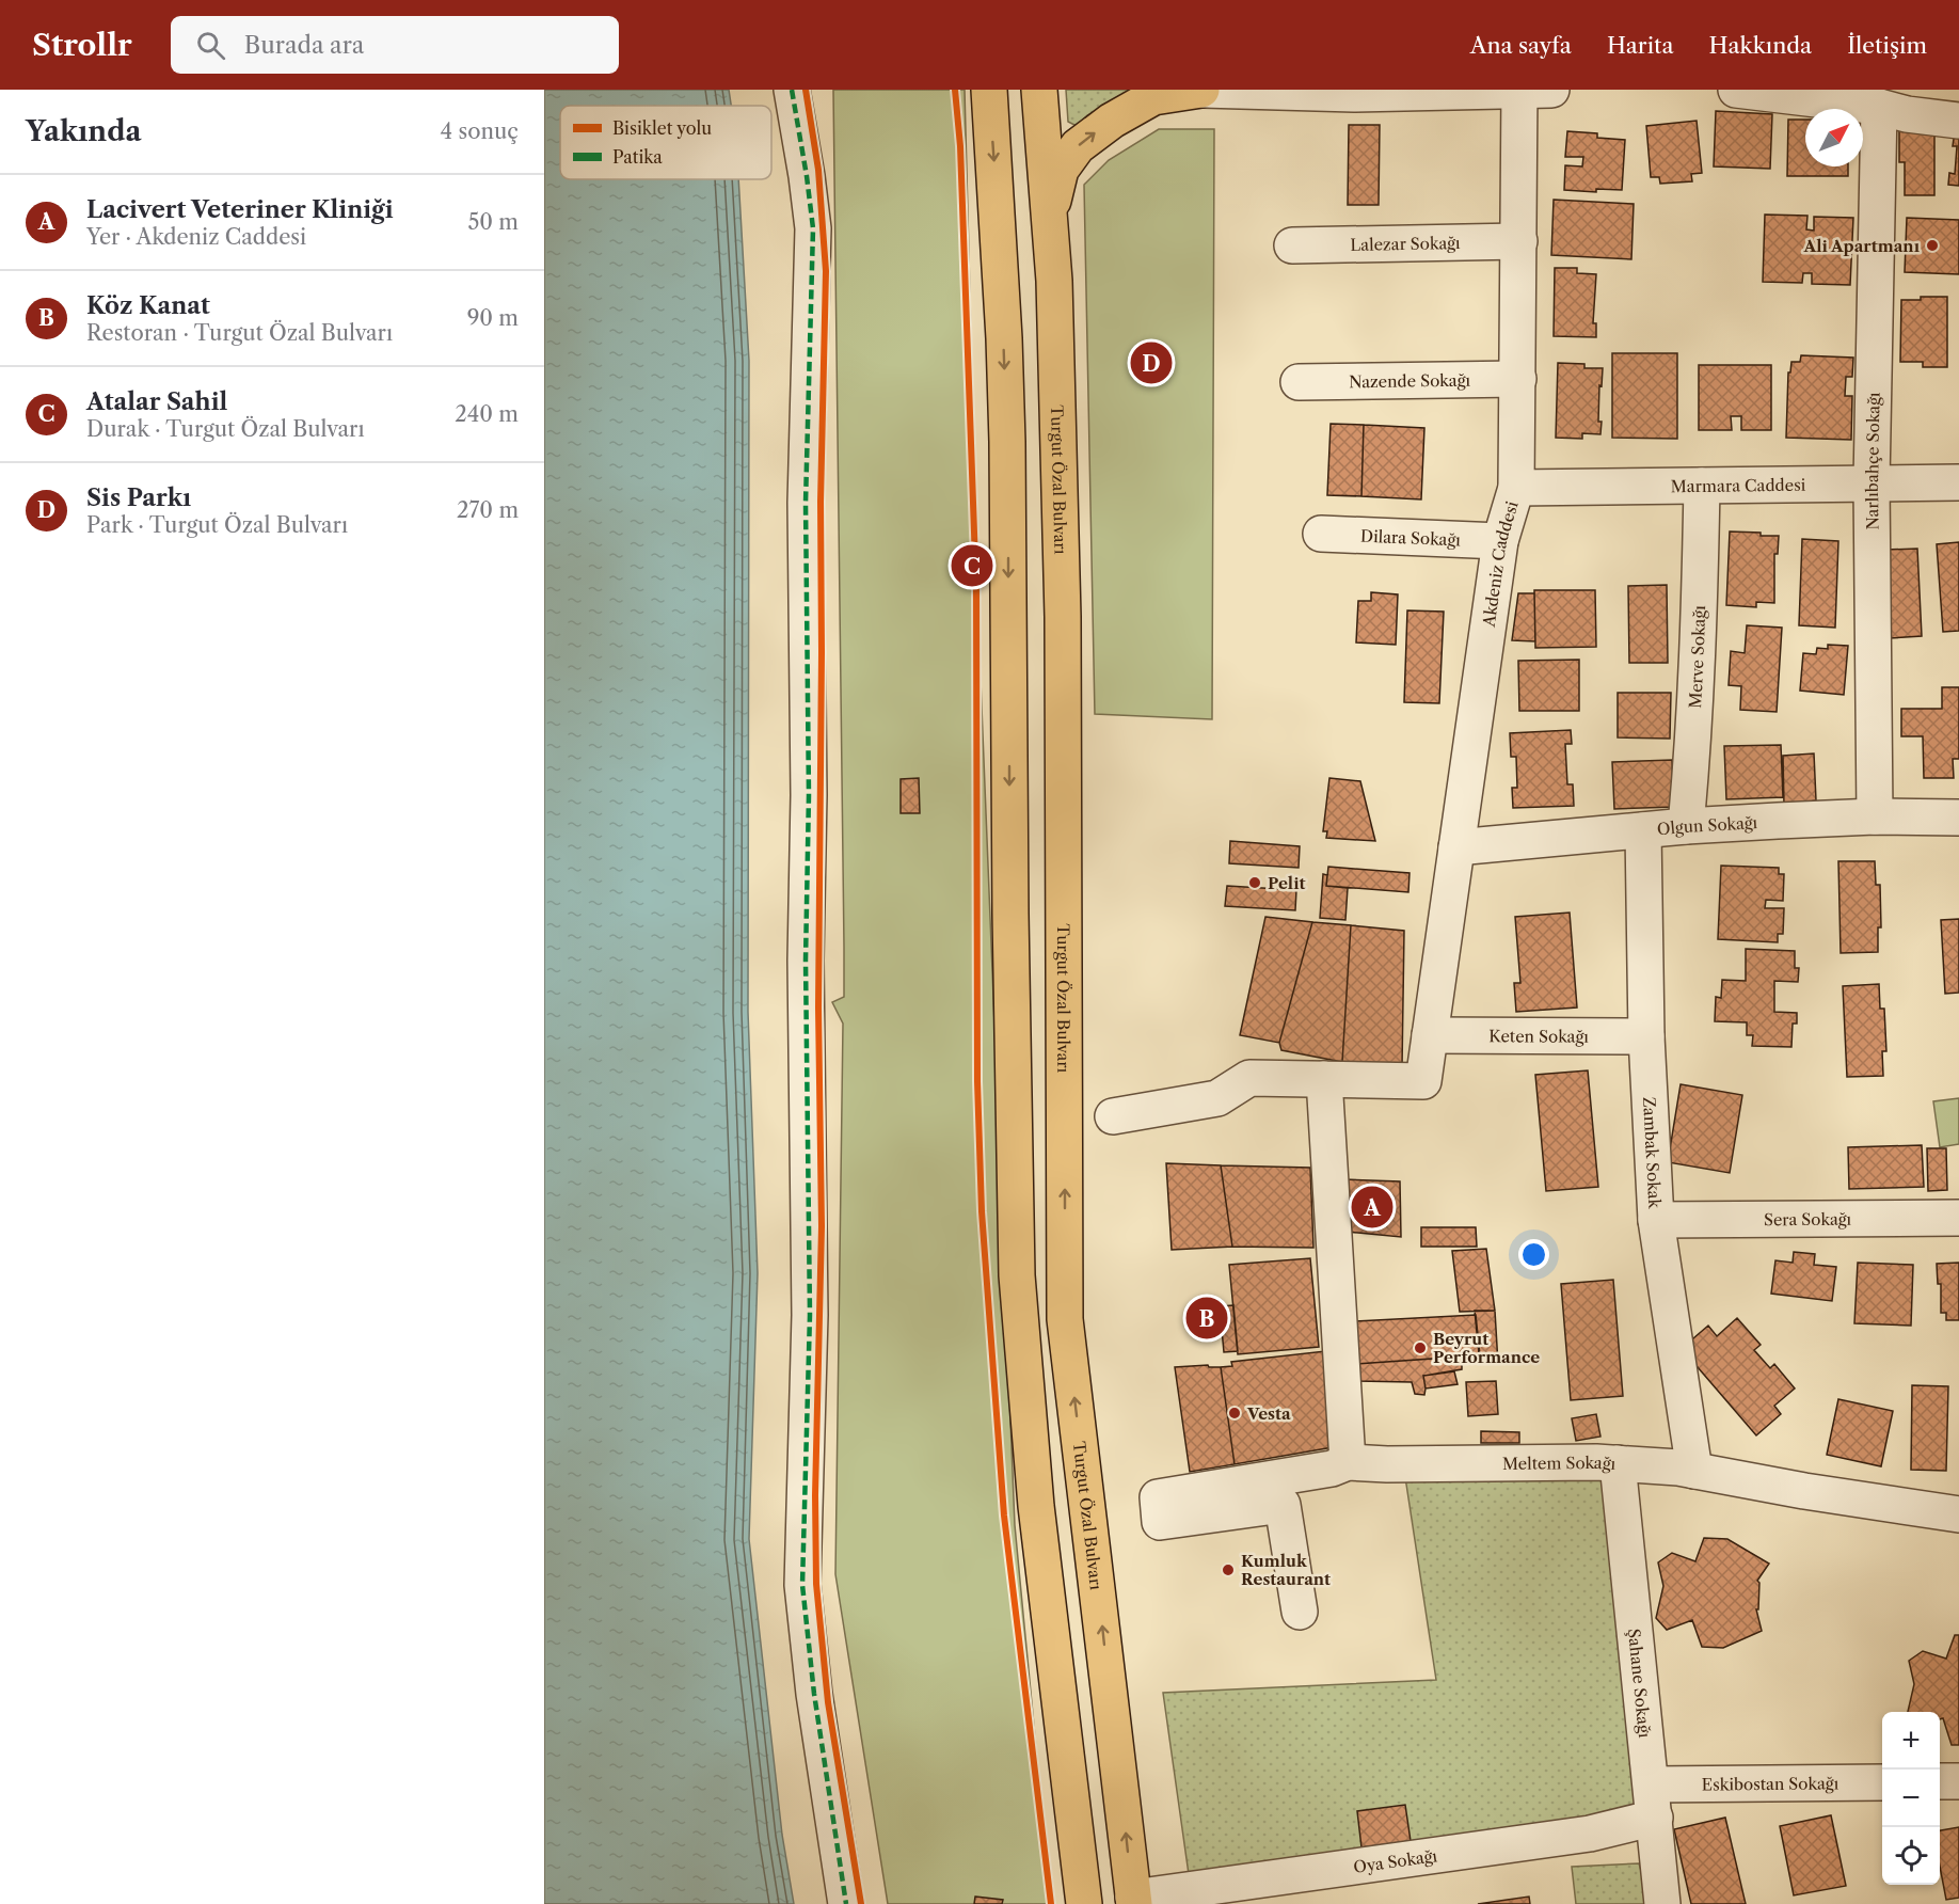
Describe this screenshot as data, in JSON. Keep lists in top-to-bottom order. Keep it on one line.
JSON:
{"streets":{"highway":["Turgut Özal Bulvarı"],"street":["Lalezar Sokağı","Nazende Sokağı","Narlıbahçe Sokağı","Marmara Caddesi","Dilara Sokağı","Akdeniz Caddesi","Merve Sokağı","Olgun Sokağı","Keten Sokağı","Zambak Sokak","Sera Sokağı","Meltem Sokağı","Şahane Sokağı","Eskibostan Sokağı","Oya Sokağı"]},"crossings":[["Lalezar Sokağı","Akdeniz Caddesi"],["Nazende Sokağı","Akdeniz Caddesi"],["Narlıbahçe Sokağı","Marmara Caddesi"],["Narlıbahçe Sokağı","Olgun Sokağı"],["Turgut Özal Bulvarı","Oya Sokağı"],["Marmara Caddesi","Akdeniz Caddesi"],["Marmara Caddesi","Merve Sokağı"],["Dilara Sokağı","Akdeniz Caddesi"],["Akdeniz Caddesi","Olgun Sokağı"],["Akdeniz Caddesi","Keten Sokağı"],["Merve Sokağı","Olgun Sokağı"],["Olgun Sokağı","Zambak Sokak"],["Keten Sokağı","Zambak Sokak"],["Zambak Sokak","Sera Sokağı"],["Zambak Sokak","Meltem Sokağı"],["Meltem Sokağı","Şahane Sokağı"],["Şahane Sokağı","Eskibostan Sokağı"],["Şahane Sokağı","Oya Sokağı"],["Eskibostan Sokağı","Oya Sokağı"]],"places":["Ali Apartmanı","Pelit","Beyrut Performance","Vesta","Kumluk Restaurant"],"legend":["Bisiklet yolu","Patika"],"north":"top right","page":{"header":"Strollr","search":"Burada ara","nav":["Ana sayfa","Harita","Hakkında","İletişim"],"heading":["Yakında","4 sonuç"],"list":[{"mark":"A","name":"Lacivert Veteriner Kliniği","note":"Yer · Akdeniz Caddesi","value":"50 m"},{"mark":"B","name":"Köz Kanat","note":"Restoran · Turgut Özal Bulvarı","value":"90 m"},{"mark":"C","name":"Atalar Sahil","note":"Durak · Turgut Özal Bulvarı","value":"240 m"},{"mark":"D","name":"Sis Parkı","note":"Park · Turgut Özal Bulvarı","value":"270 m"}],"pins":["D","C","A","B"],"map_buttons":["+","−"]}}
